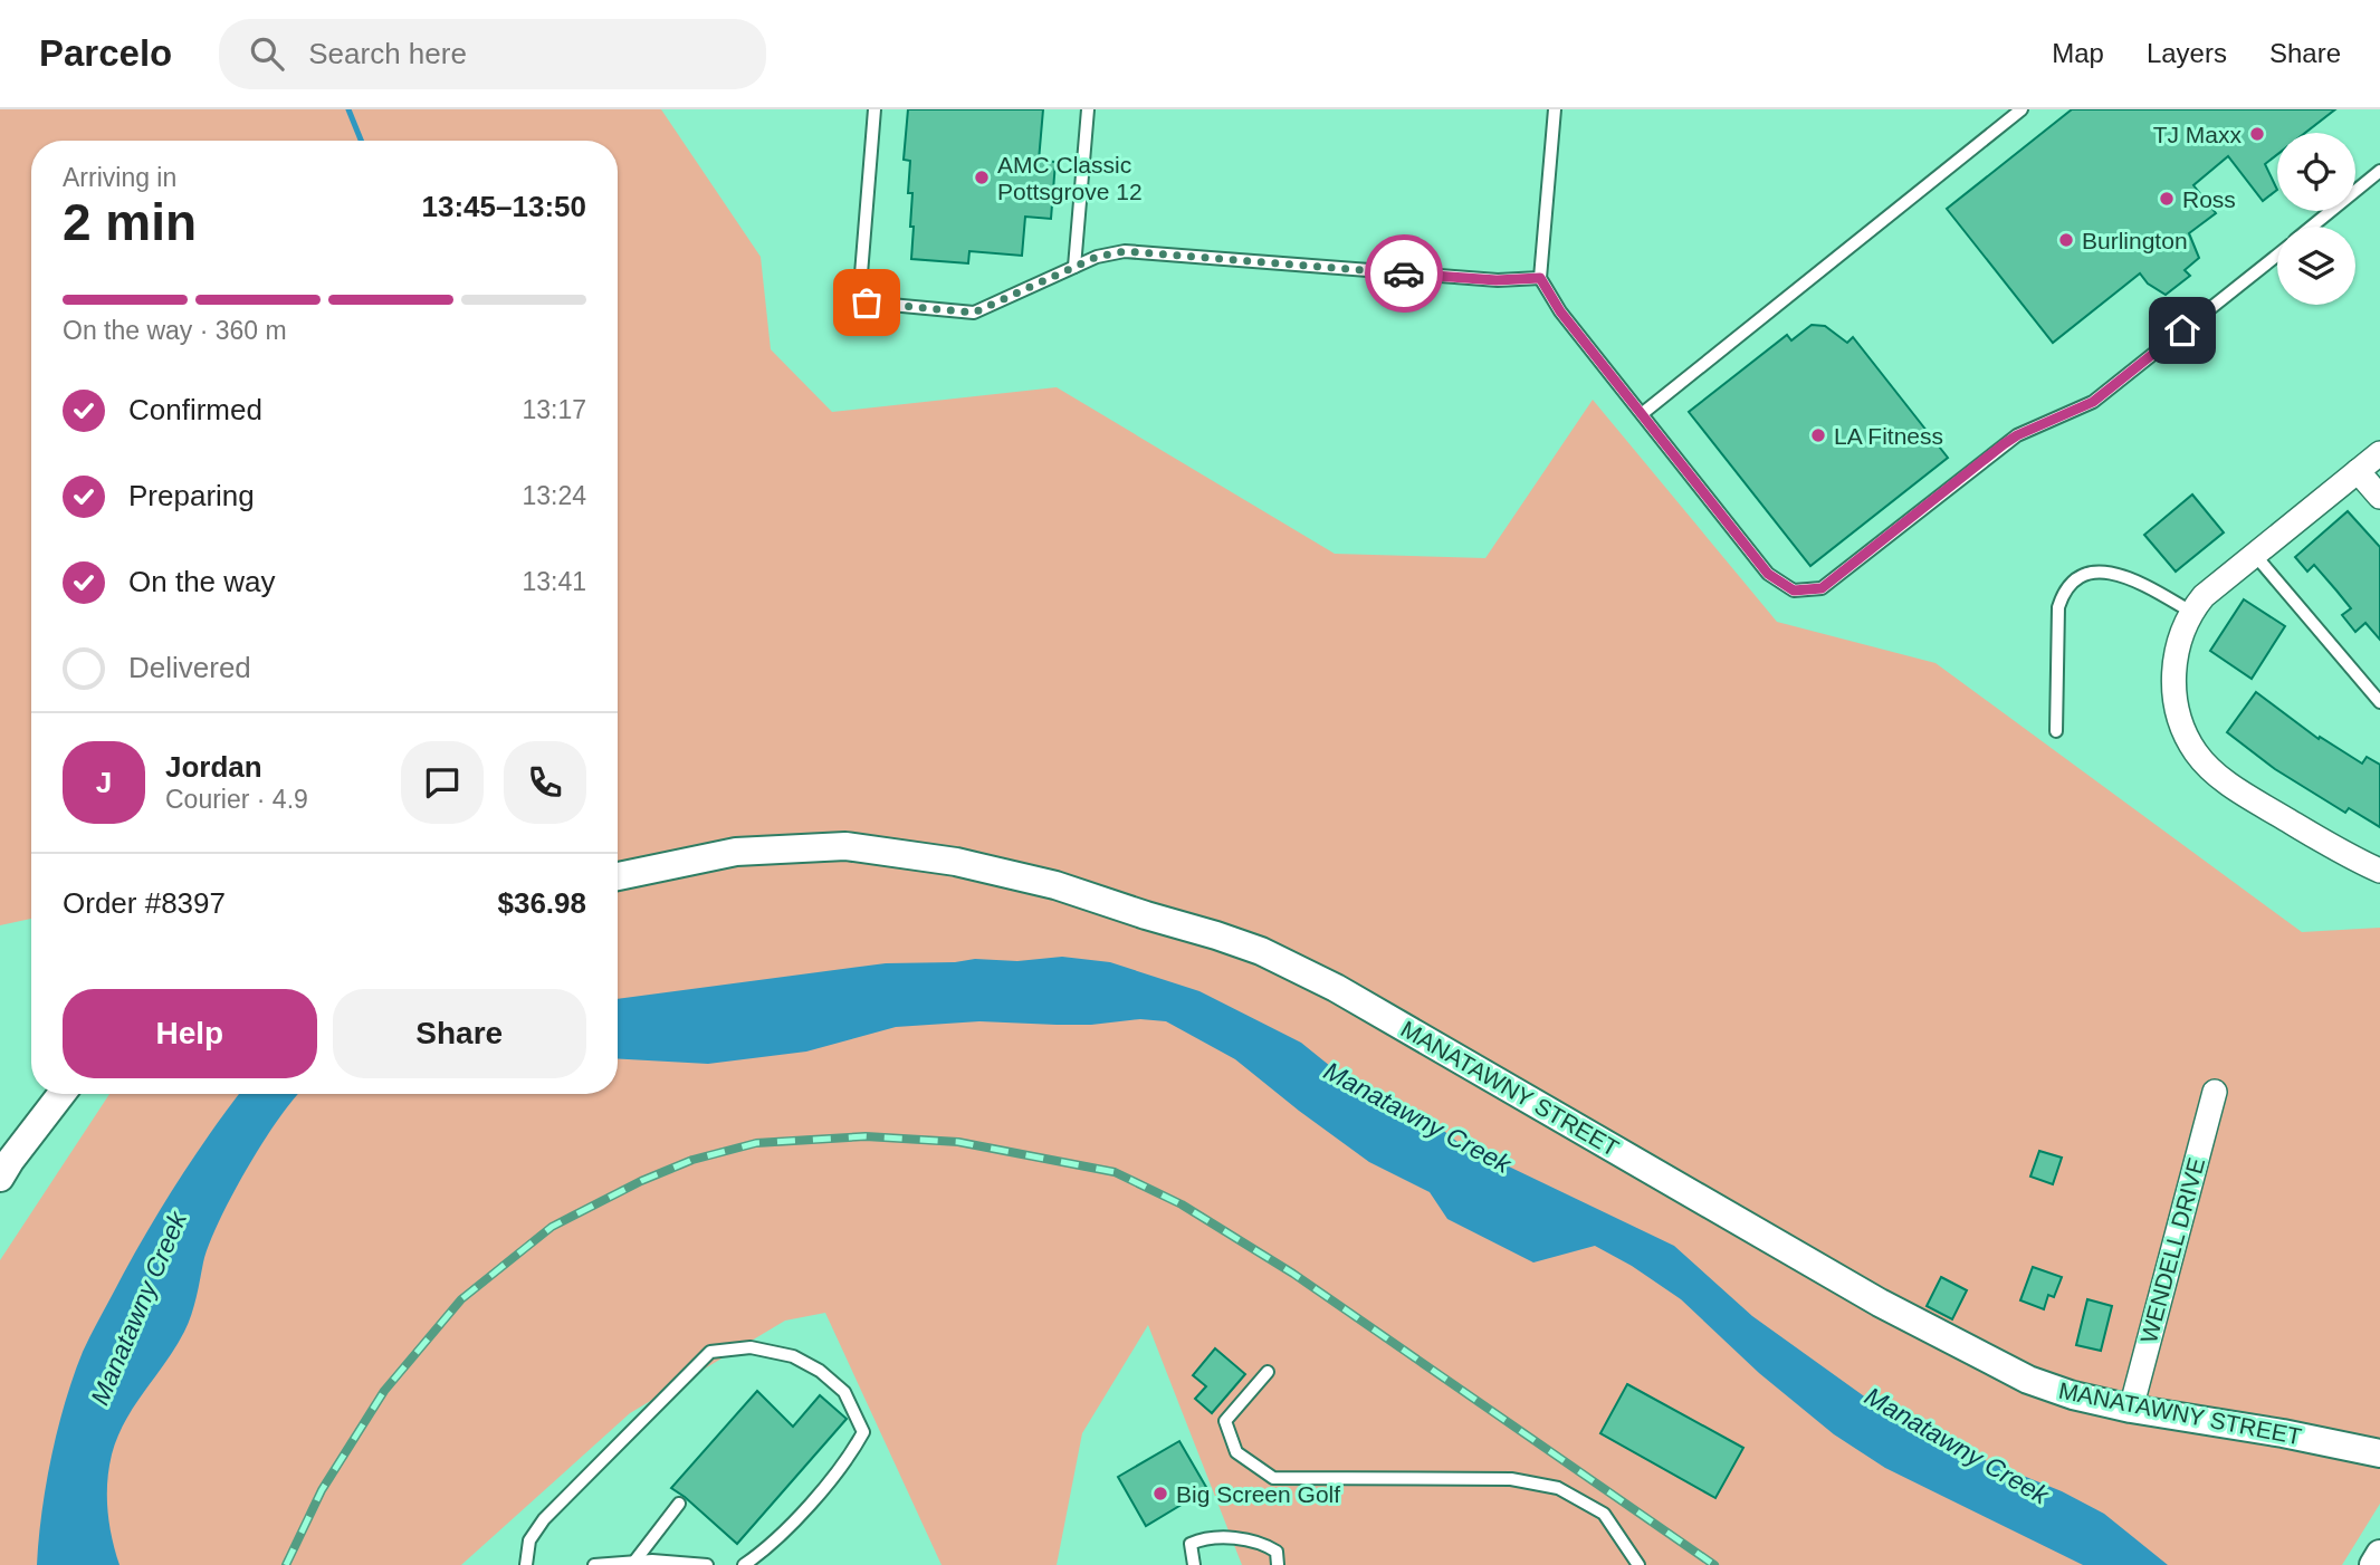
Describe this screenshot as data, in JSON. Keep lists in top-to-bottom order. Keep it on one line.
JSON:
{"streets":{"street":["MANATAWNY STREET","WENDELL DRIVE"]},"crossings":[["MANATAWNY STREET","WENDELL DRIVE"]],"water":["Manatawny Creek"],"places":["TJ Maxx","AMC Classic Pottsgrove 12","Ross","Burlington","LA Fitness","Big Screen Golf"],"page":{"header":"Parcelo","search":"Search here","nav":["Map","Layers","Share"],"heading":["2 min","Arriving in","13:45–13:50"],"panel":["Jordan","Courier · 4.9","Order #8397","$36.98"],"bar":"On the way · 360 m","list":[["Confirmed","13:17"],["Preparing","13:24"],["On the way","13:41"],"Delivered"],"round":"J","buttons":["Help","Share"]}}
